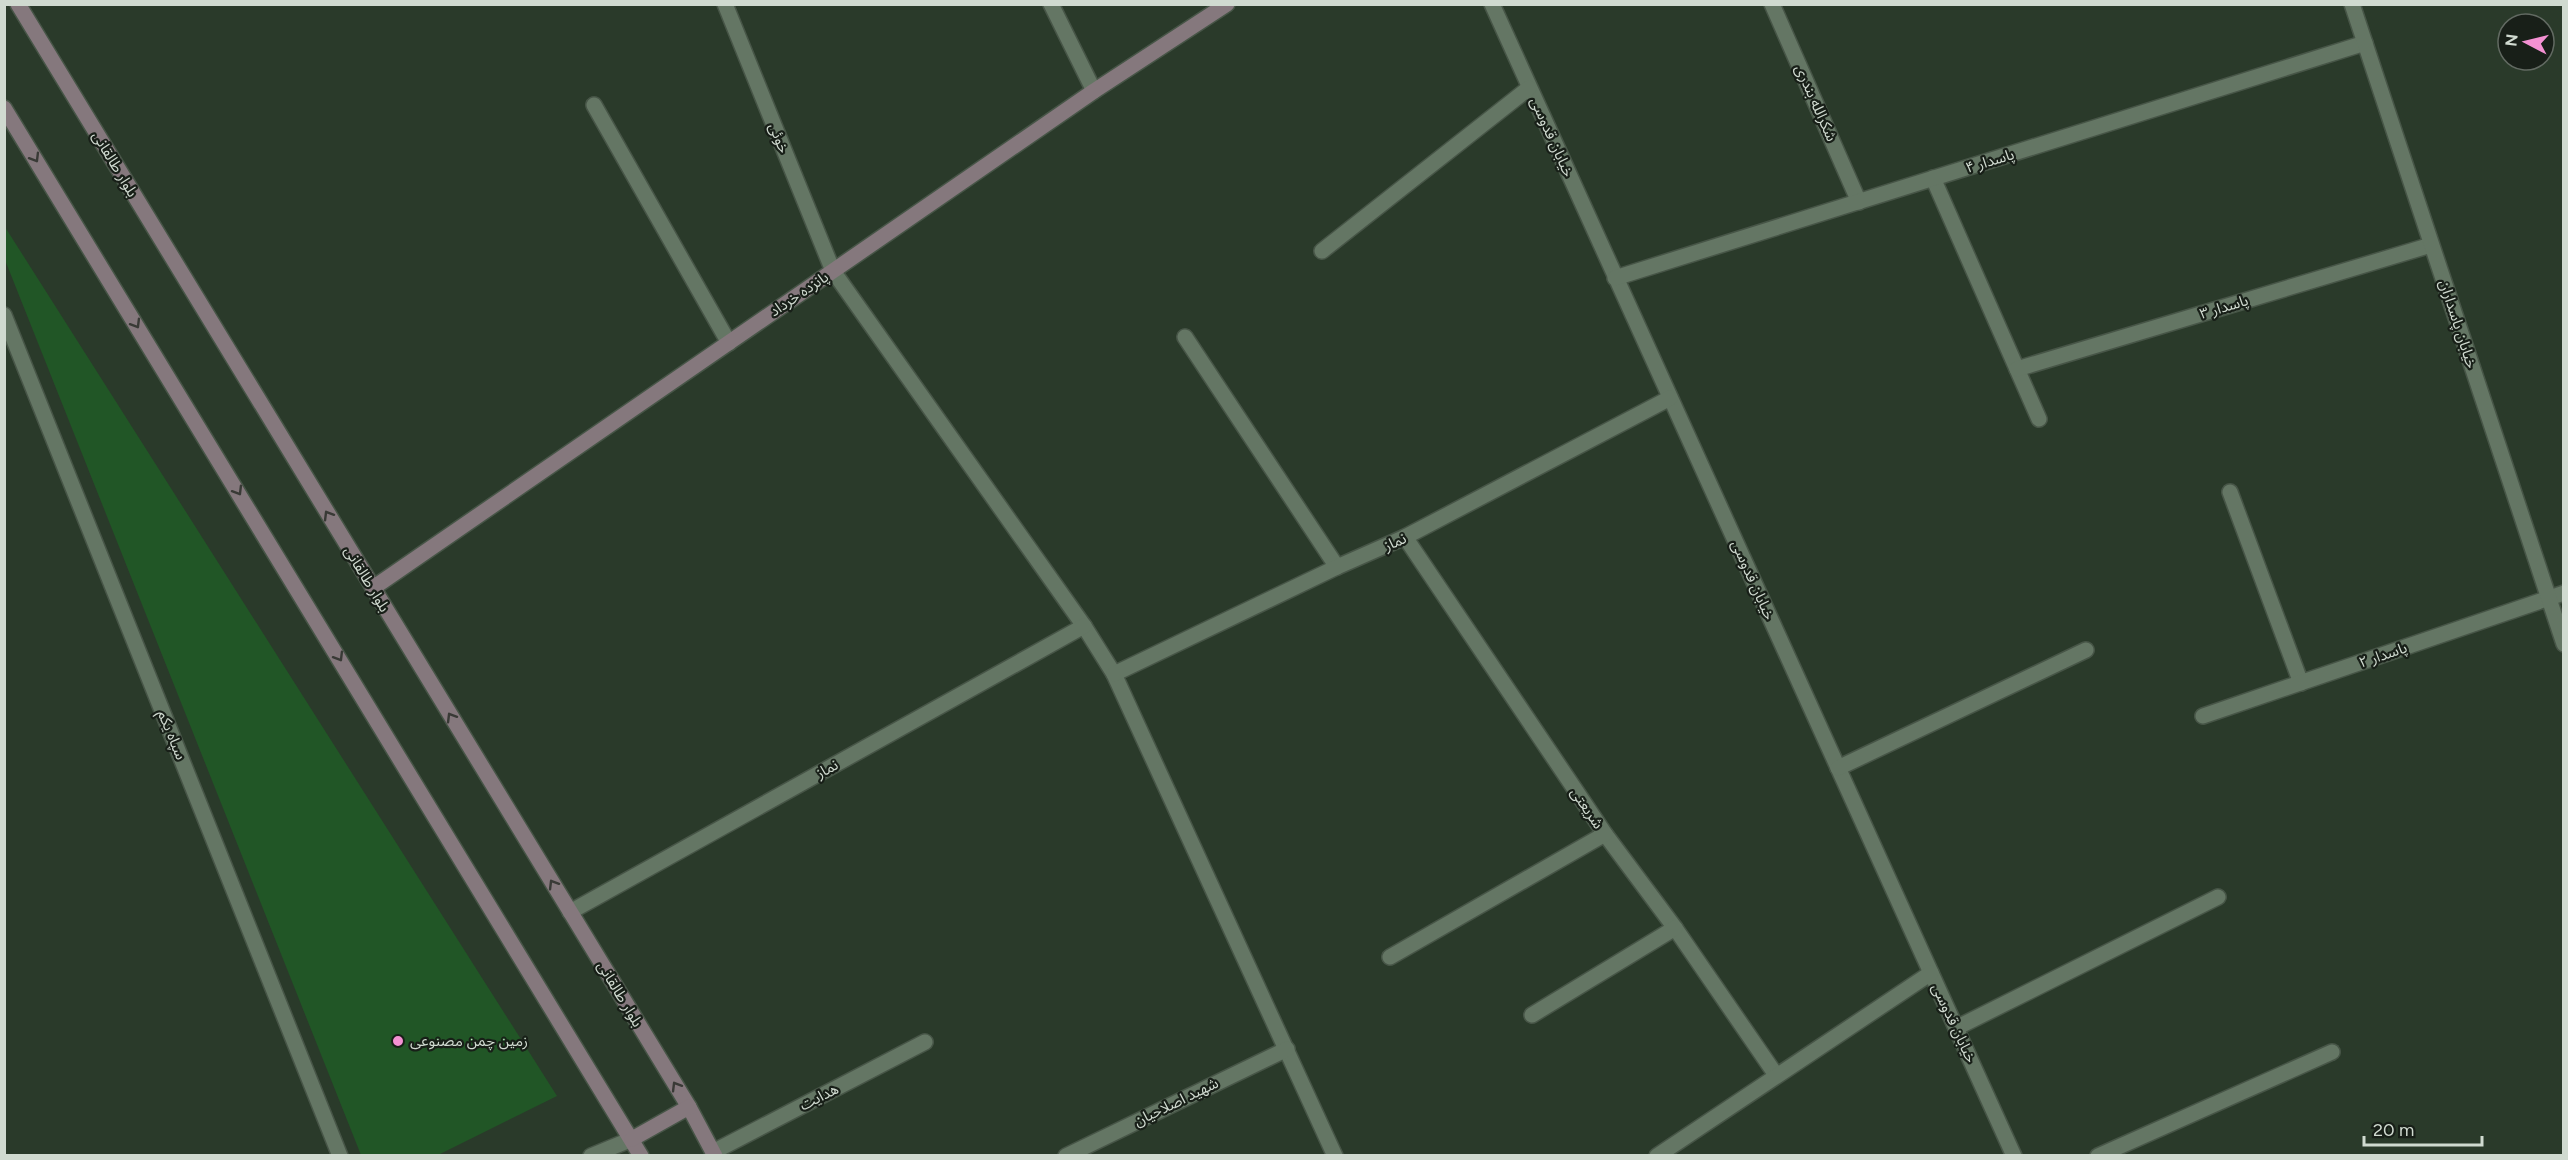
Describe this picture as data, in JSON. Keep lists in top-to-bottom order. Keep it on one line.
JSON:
{"streets":{"main road":["بلوار طالقانی","پانزده خرداد"],"street":["شکرالله بندری","خیابان قدوسی","خوئی","پاسدار ۴","پاسدار ۳","خیابان پاسداران","نماز","پاسدار ۲","سپاه یکم","شریعتی","هدایت","شهید اصلاحیان"]},"crossings":[["شکرالله بندری","پاسدار ۴"],["خیابان قدوسی","پاسدار ۴"],["خیابان قدوسی","نماز"],["خوئی","پانزده خرداد"],["خوئی","نماز"],["خوئی","شهید اصلاحیان"],["پاسدار ۴","خیابان پاسداران"],["بلوار طالقانی","پانزده خرداد"],["بلوار طالقانی","نماز"],["بلوار طالقانی","هدایت"],["پاسدار ۳","خیابان پاسداران"],["خیابان پاسداران","پاسدار ۲"],["نماز","شریعتی"]],"places":["زمین چمن مصنوعی"],"scale_bar":"20 m","north":"left"}
